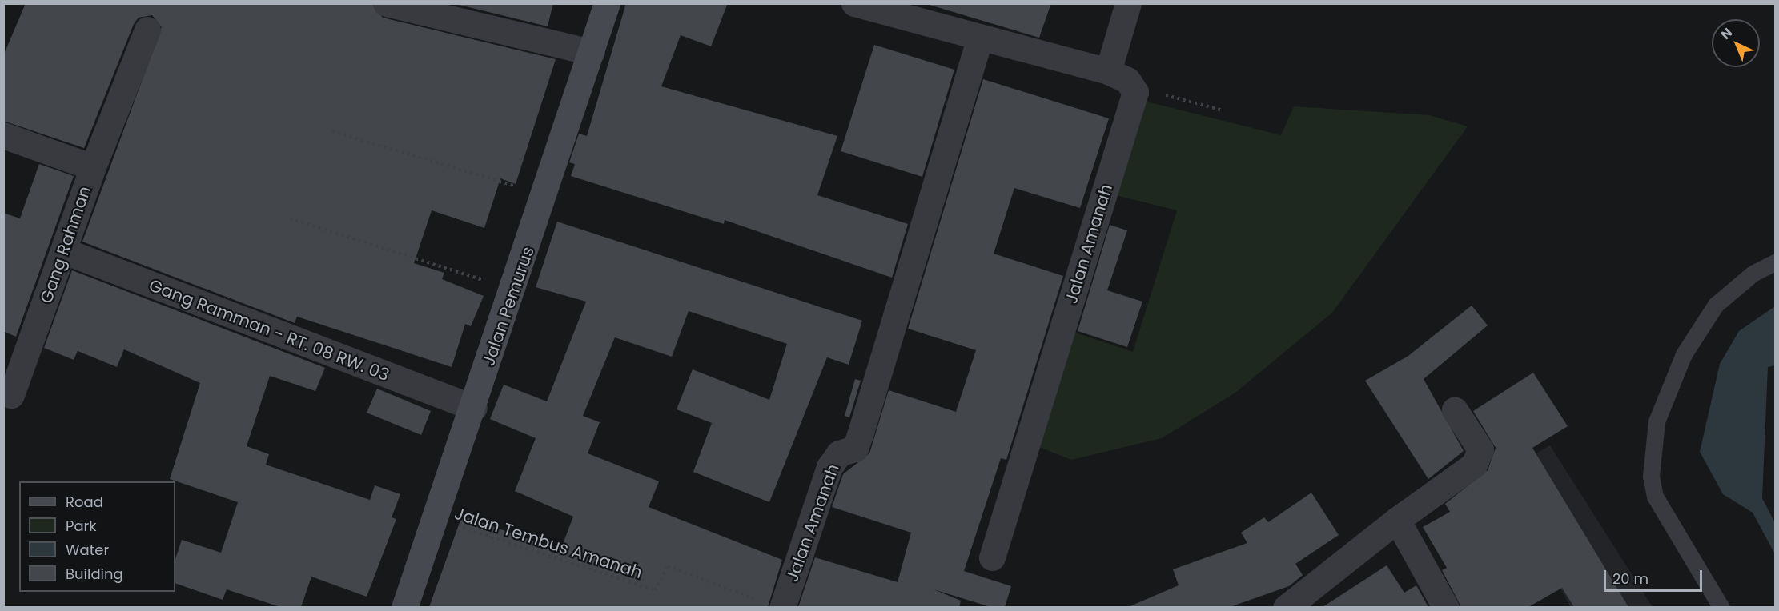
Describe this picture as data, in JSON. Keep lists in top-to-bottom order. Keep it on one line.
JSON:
{"streets":{"street":["Jalan Amanah","Gang Rahman","Jalan Pemurus","Gang Ramman - RT. 08 RW. 03"],"path":["Jalan Tembus Amanah"]},"crossings":[["Jalan Amanah","Jalan Tembus Amanah"],["Gang Rahman","Gang Ramman - RT. 08 RW. 03"],["Jalan Pemurus","Gang Ramman - RT. 08 RW. 03"],["Jalan Pemurus","Jalan Tembus Amanah"]],"legend":["Road","Park","Water","Building"],"scale_bar":"20 m","north":"top left"}
